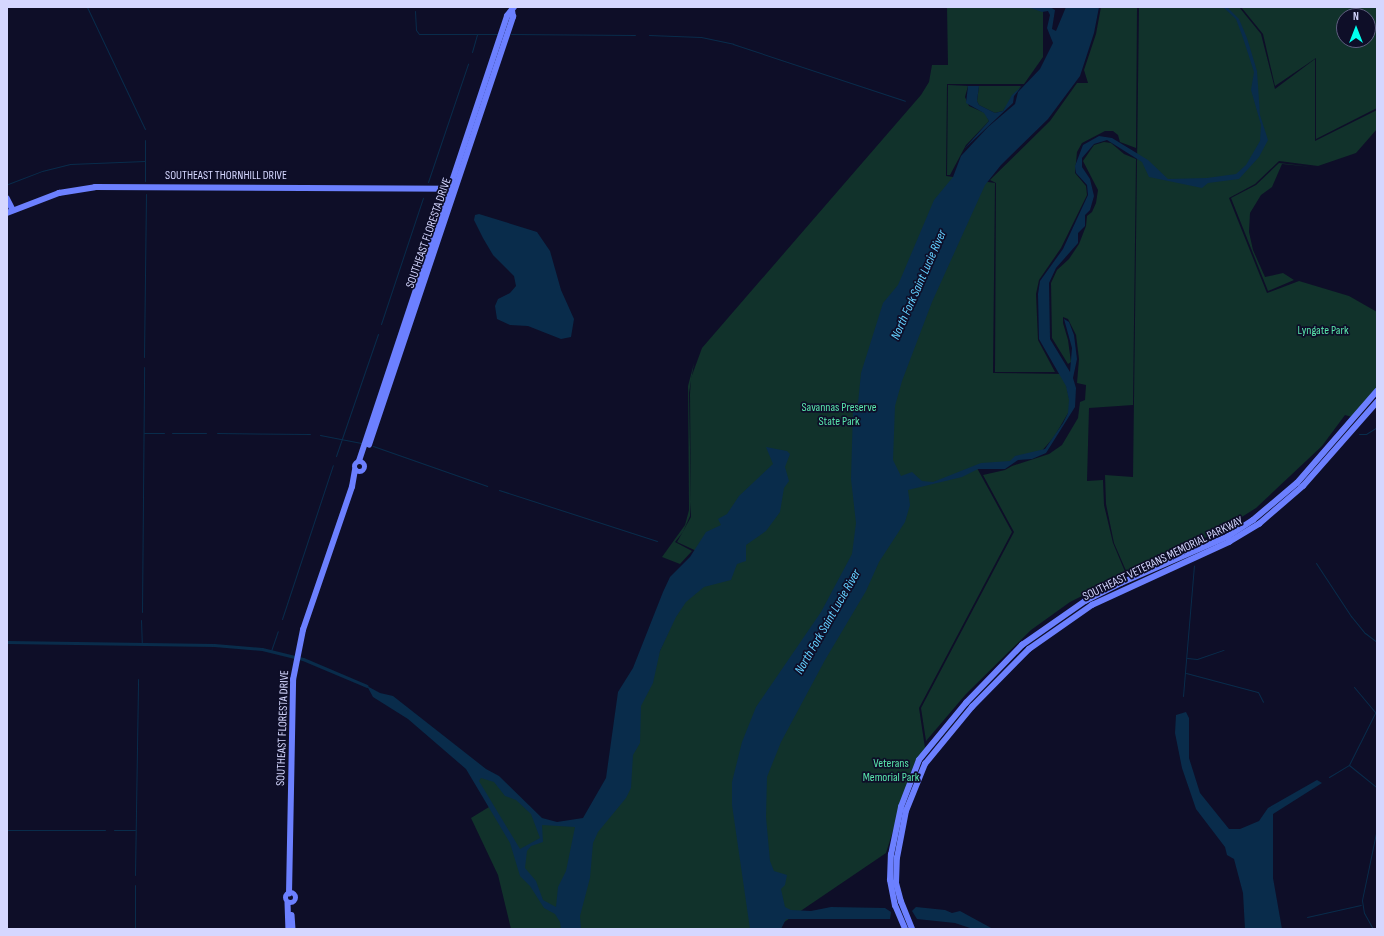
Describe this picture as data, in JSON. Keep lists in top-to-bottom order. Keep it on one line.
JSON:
{"streets":{"street":["SOUTHEAST THORNHILL DRIVE","SOUTHEAST FLORESTA DRIVE","SOUTHEAST VETERANS MEMORIAL PARKWAY"]},"crossings":[["SOUTHEAST THORNHILL DRIVE","SOUTHEAST FLORESTA DRIVE"]],"water":["North Fork Saint Lucie River"],"parks":["Lyngate Park","Savannas Preserve State Park","Veterans Memorial Park"],"north":"top"}
